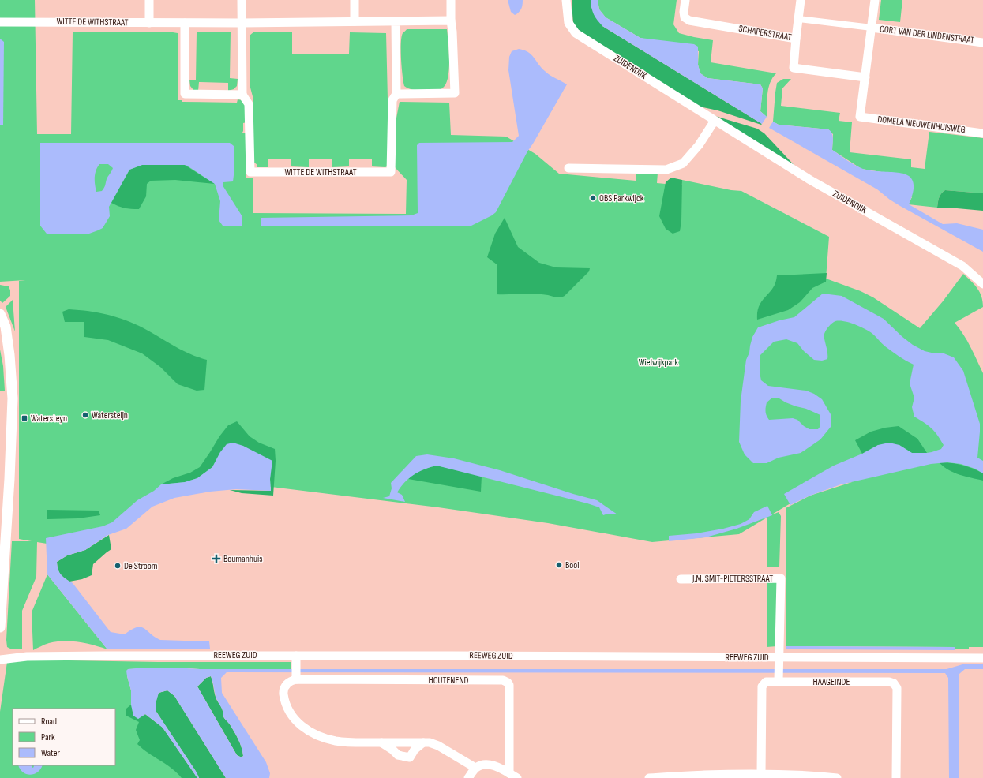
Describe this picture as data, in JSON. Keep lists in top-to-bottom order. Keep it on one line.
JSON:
{"streets":{"street":["WITTE DE WITHSTRAAT","SCHAPERSTRAAT","CORT VAN DER LINDENSTRAAT","ZUIDENDIJK","DOMELA NIEUWENHUISWEG","J.M. SMIT-PIETERSSTRAAT","REEWEG ZUID","HOUTENEND","HAAGEINDE"]},"crossings":[["SCHAPERSTRAAT","DOMELA NIEUWENHUISWEG"],["J.M. SMIT-PIETERSSTRAAT","REEWEG ZUID"]],"parks":["Wielwijkpark"],"places":{"other":["OBS Parkwijck","Watersteijn","Booi","De Stroom"],"transit":["Watersteyn"],"health":["Boumanhuis"]},"legend":["Road","Park","Water"]}
